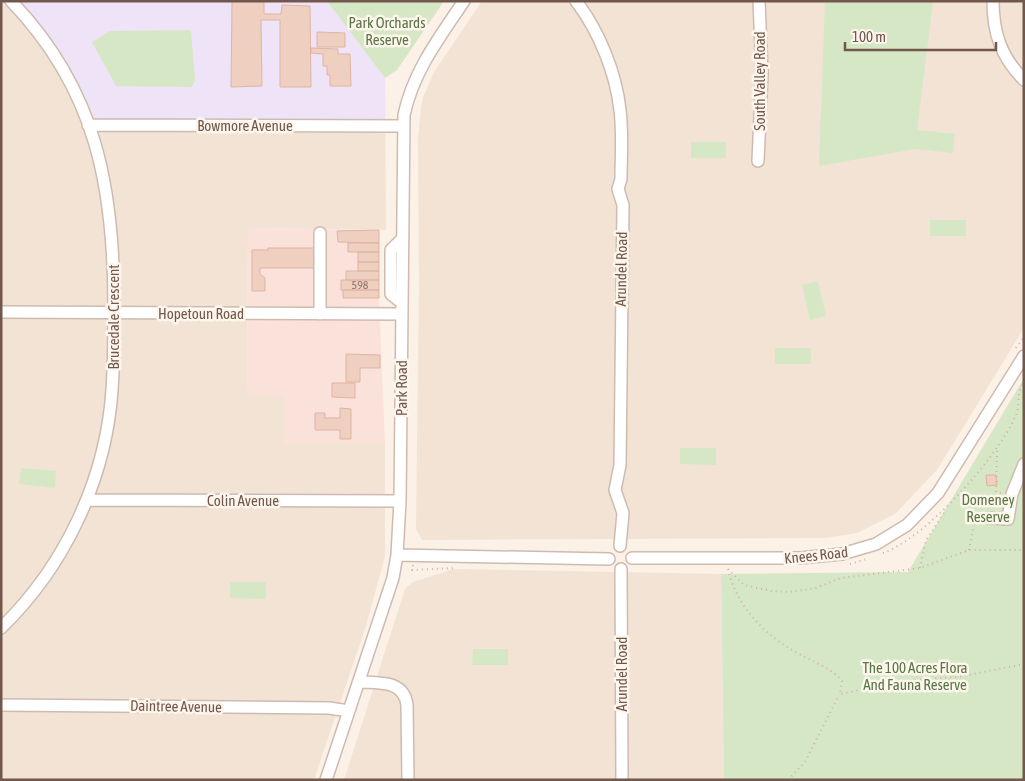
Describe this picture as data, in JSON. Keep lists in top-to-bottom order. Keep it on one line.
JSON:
{"streets":{"street":["South Valley Road","Bowmore Avenue","Arundel Road","Hopetoun Road","Brucedale Crescent","Park Road","Colin Avenue","Knees Road","Daintree Avenue"]},"crossings":[["Bowmore Avenue","Brucedale Crescent"],["Bowmore Avenue","Park Road"],["Arundel Road","Knees Road"],["Hopetoun Road","Brucedale Crescent"],["Hopetoun Road","Park Road"],["Brucedale Crescent","Colin Avenue"],["Park Road","Colin Avenue"],["Park Road","Daintree Avenue"]],"parks":["Park Orchards Reserve","Domeney Reserve","The 100 Acres Flora And Fauna Reserve"],"house_numbers":["598"],"scale_bar":"100 m"}
